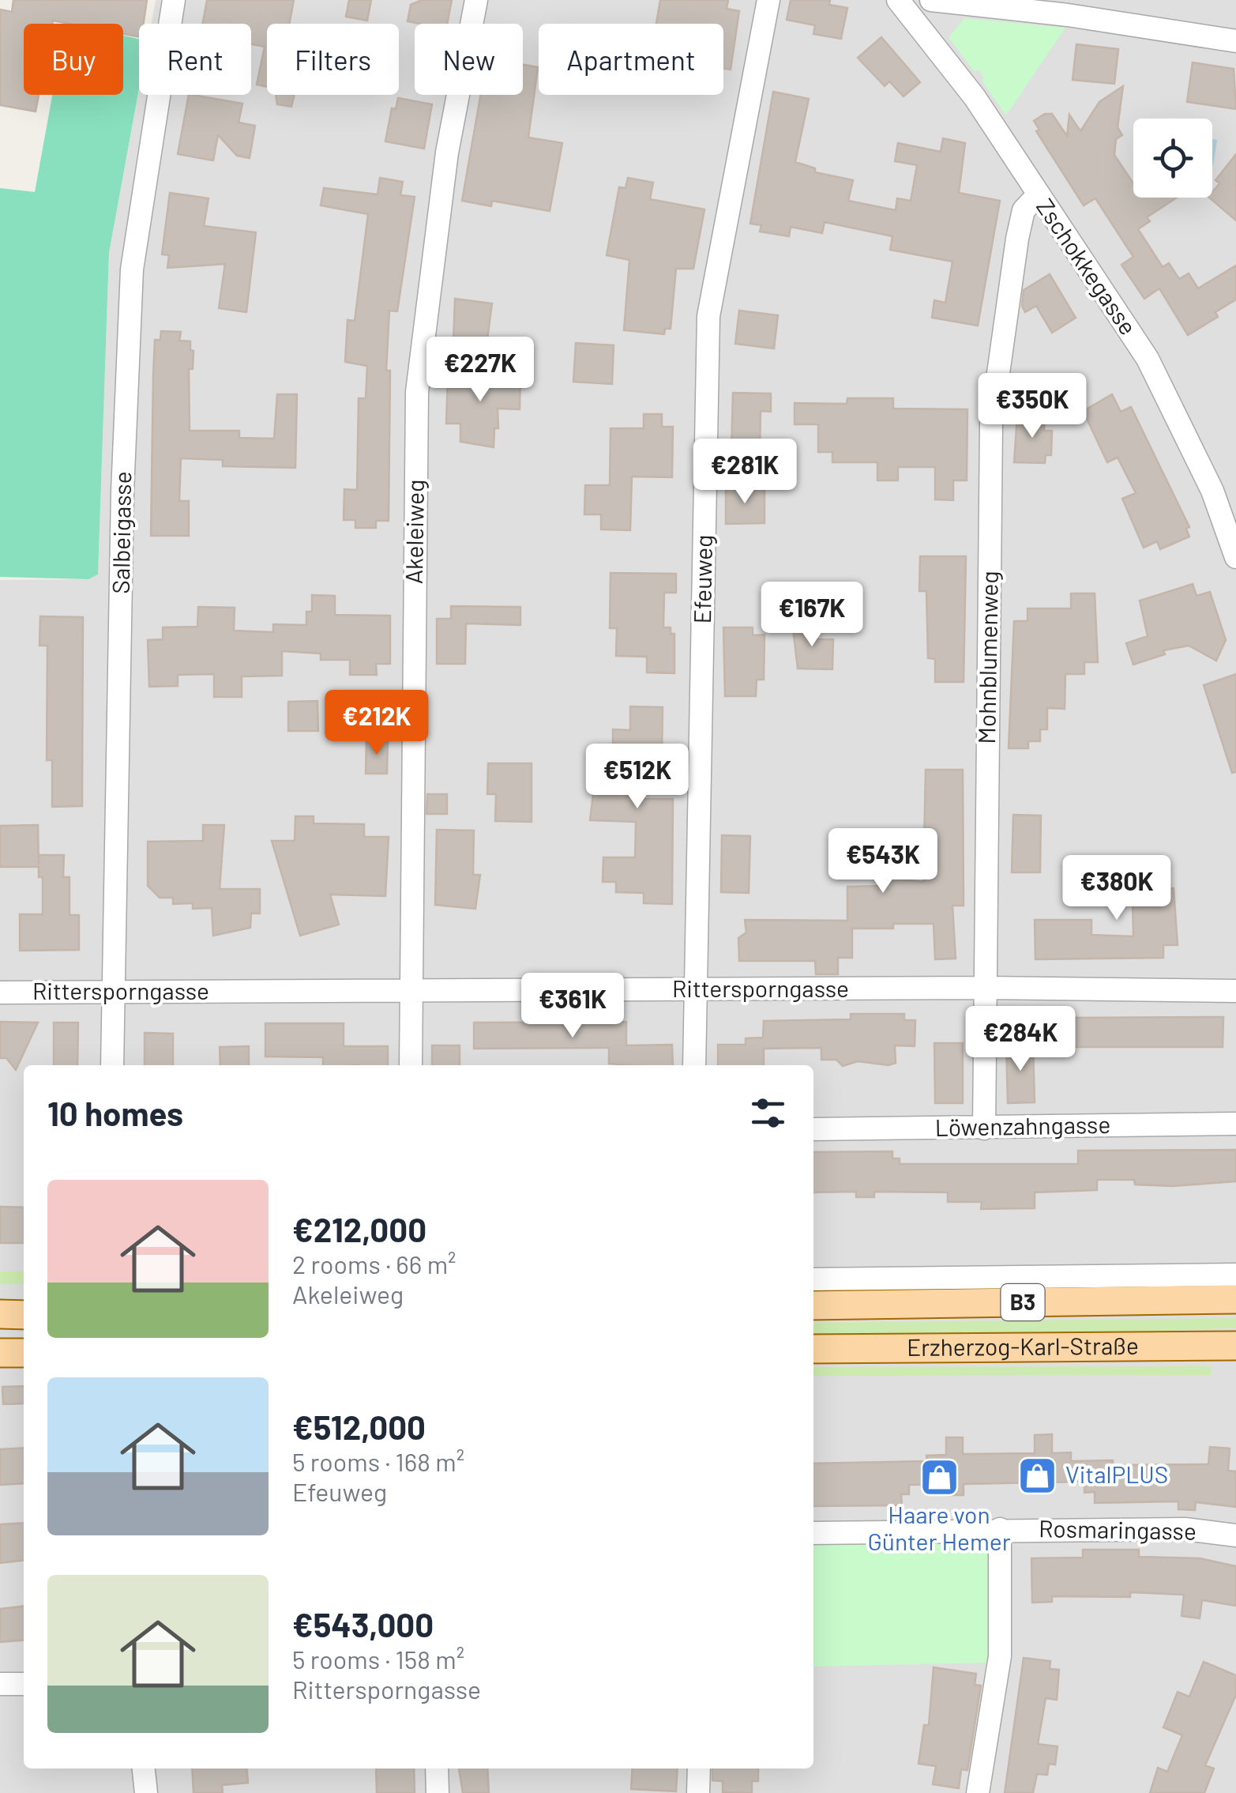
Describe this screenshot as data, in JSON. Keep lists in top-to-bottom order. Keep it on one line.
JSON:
{"streets":{"main road":["B3","Erzherzog-Karl-Straße"],"street":["Zschokkegasse","Akeleiweg","Salbeigasse","Efeuweg","Mohnblumenweg","Rittersporngasse","Löwenzahngasse","Rosmaringasse"]},"crossings":[["Zschokkegasse","Mohnblumenweg"],["Akeleiweg","Rittersporngasse"],["Salbeigasse","Rittersporngasse"],["Efeuweg","Rittersporngasse"],["Mohnblumenweg","Rittersporngasse"],["Mohnblumenweg","Löwenzahngasse"]],"places":{"shop":["VitalPLUS","Haare von Günter Hemer"]},"page":{"chip":["Buy","Rent","Filters","New","Apartment"],"price":["€227K","€350K","€281K","€167K","€212K","€512K","€543K","€380K","€361K","€284K"],"heading":"10 homes","list":[{"name":"€212,000","note":"2 rooms · 66 m² · Akeleiweg"},{"name":"€512,000","note":"5 rooms · 168 m² · Efeuweg"},{"name":"€543,000","note":"5 rooms · 158 m² · Rittersporngasse"}]}}
